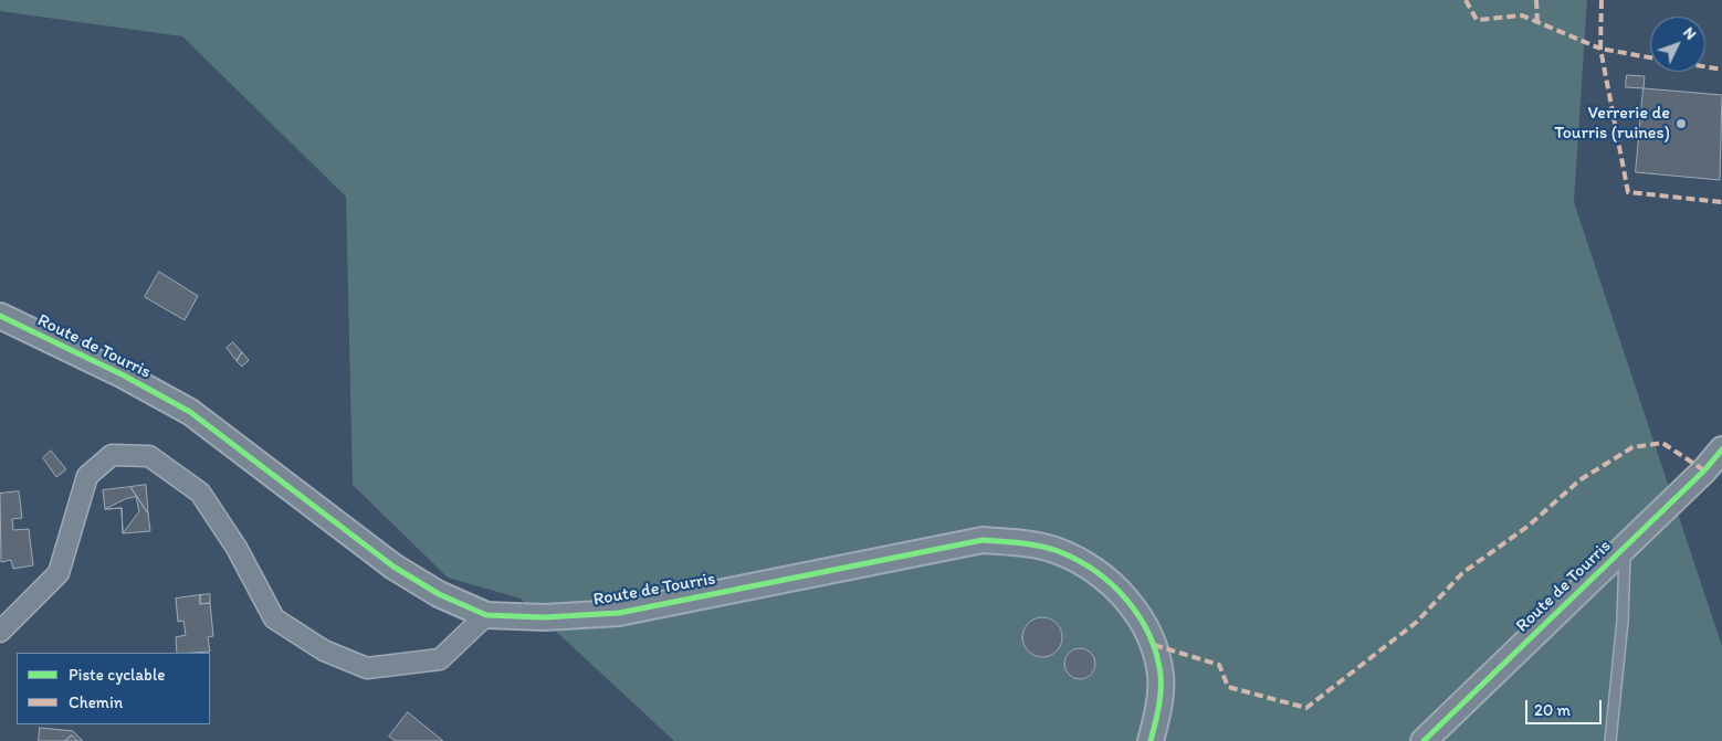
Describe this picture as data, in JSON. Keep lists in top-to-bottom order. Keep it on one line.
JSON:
{"streets":{"street":["Route de Tourris"]},"places":["Verrerie de Tourris (ruines)"],"legend":["Piste cyclable","Chemin"],"scale_bar":"20 m","north":"top right"}
